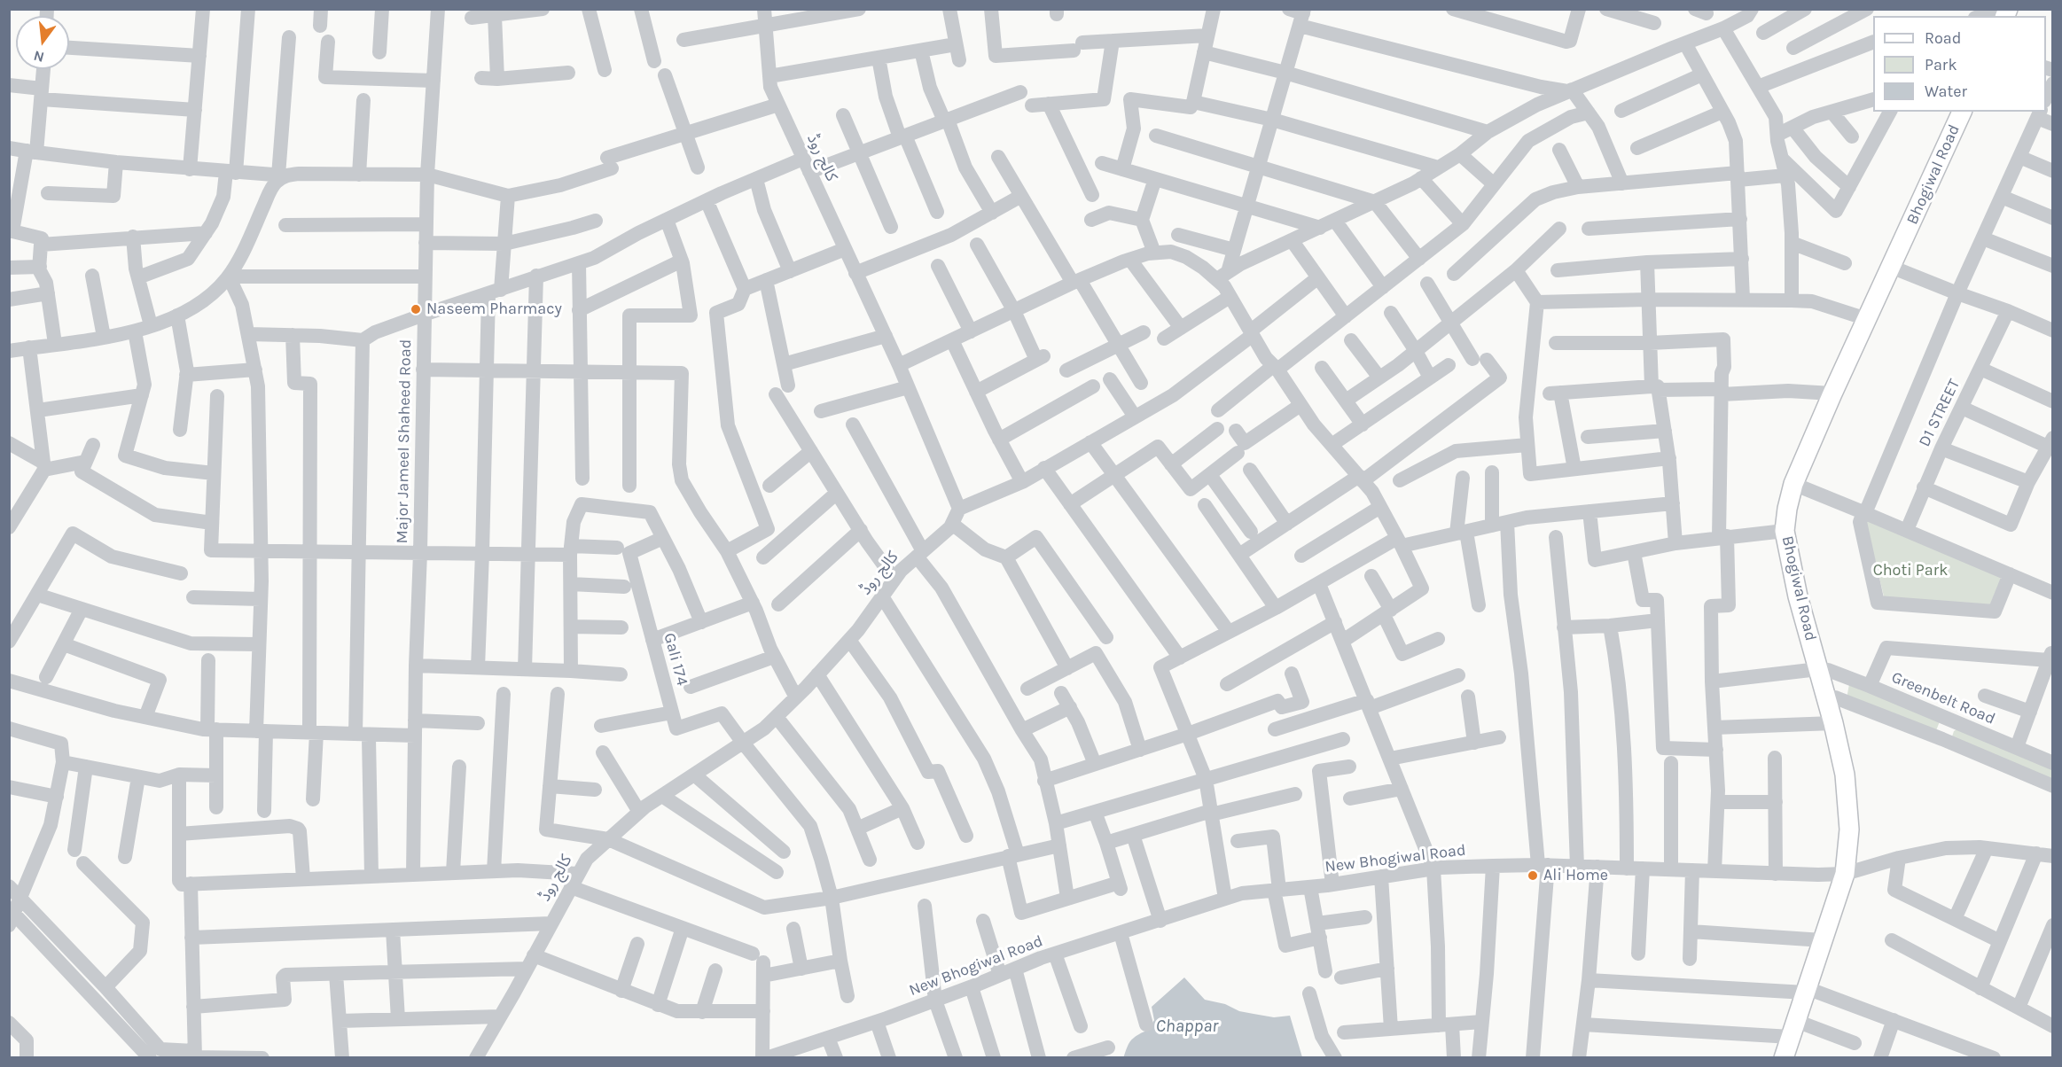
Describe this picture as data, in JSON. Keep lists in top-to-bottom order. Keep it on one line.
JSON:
{"streets":{"main road":["Bhogiwal Road"],"street":["کالج روڈ","D1 STREET","Major Jameel Shaheed Road","Gali 174","Greenbelt Road","New Bhogiwal Road"]},"crossings":[["Bhogiwal Road","Greenbelt Road"],["Bhogiwal Road","New Bhogiwal Road"]],"water":["Chappar"],"parks":["Choti Park"],"places":["Naseem Pharmacy","Ali Home"],"legend":["Road","Park","Water"],"north":"bottom"}
